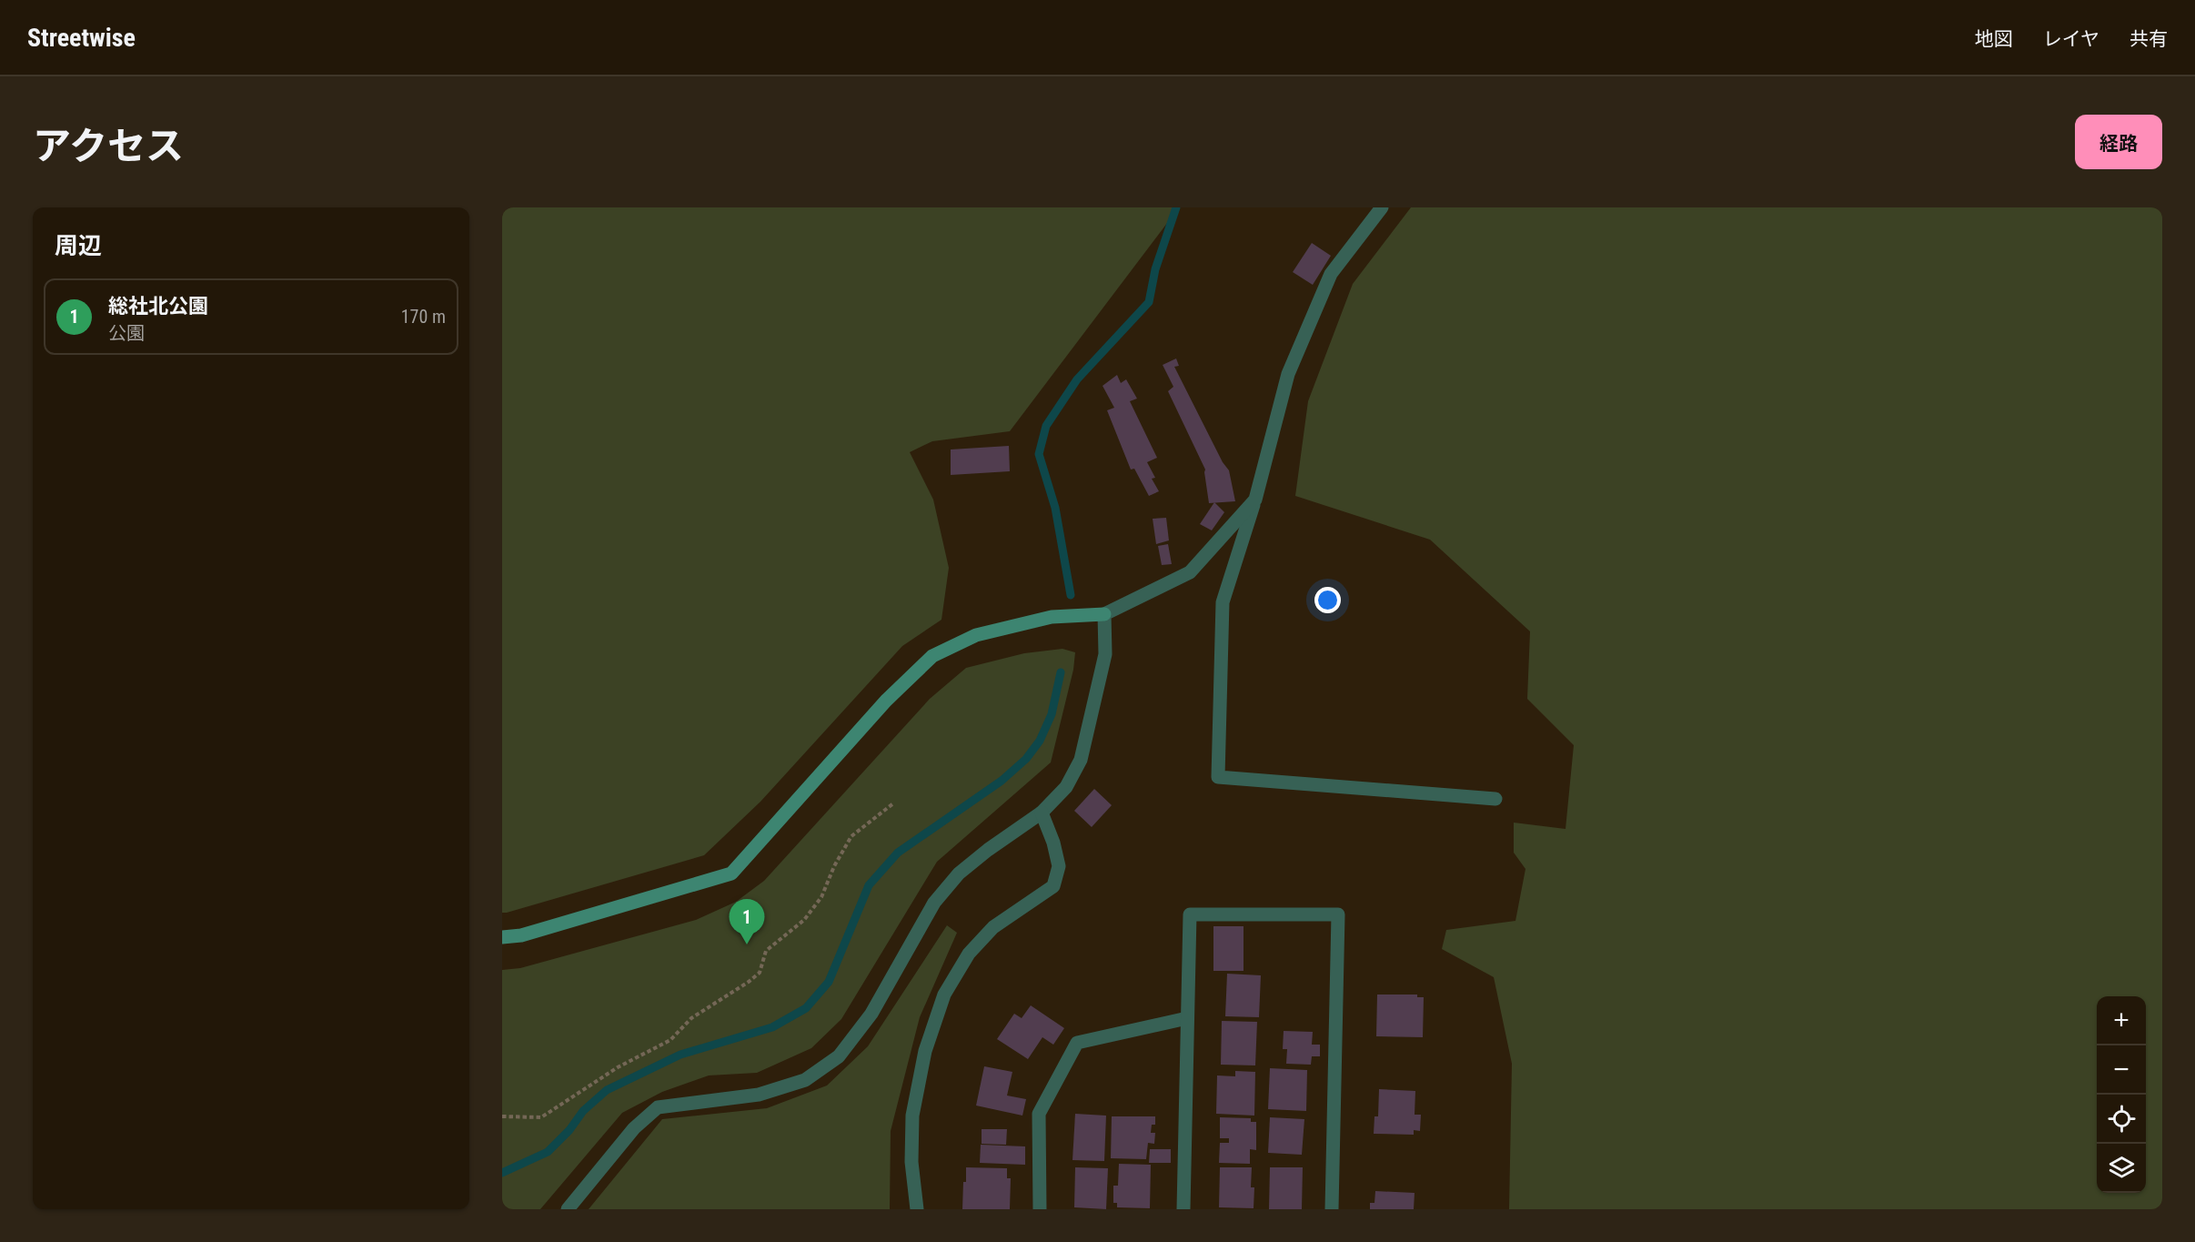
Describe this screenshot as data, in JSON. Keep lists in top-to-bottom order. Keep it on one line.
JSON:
{"page":{"header":"Streetwise","nav":["地図","レイヤ","共有"],"title":"アクセス","buttons":"経路","heading":"周辺","list":[{"mark":"1","name":"総社北公園","note":"公園","value":"170 m"}],"pins":"1","map_buttons":["+","−"]}}
